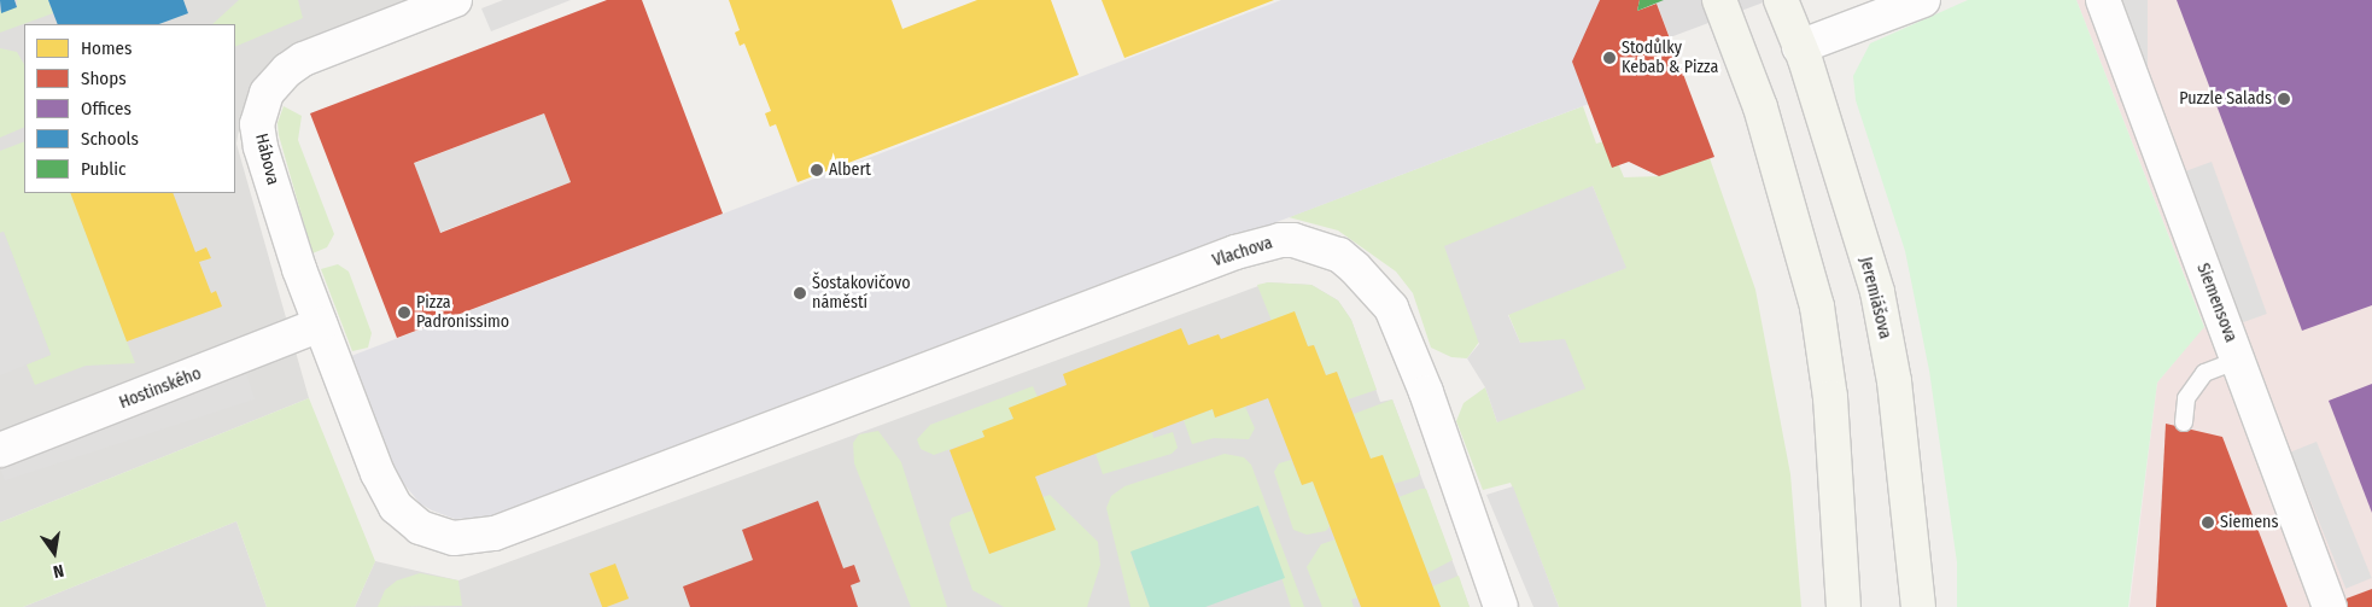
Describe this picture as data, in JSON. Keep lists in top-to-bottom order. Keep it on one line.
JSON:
{"streets":{"main road":["Jeremiášova"],"street":["Hábova","Vlachova","Siemensova","Hostinského"]},"crossings":[["Hábova","Vlachova"],["Hábova","Hostinského"],["Vlachova","Hostinského"]],"places":["Stodůlky Kebab & Pizza","Puzzle Salads","Albert","Šostakovičovo náměstí","Pizza Padronissimo","Siemens"],"legend":["Homes","Shops","Offices","Schools","Public"],"north":"bottom"}
